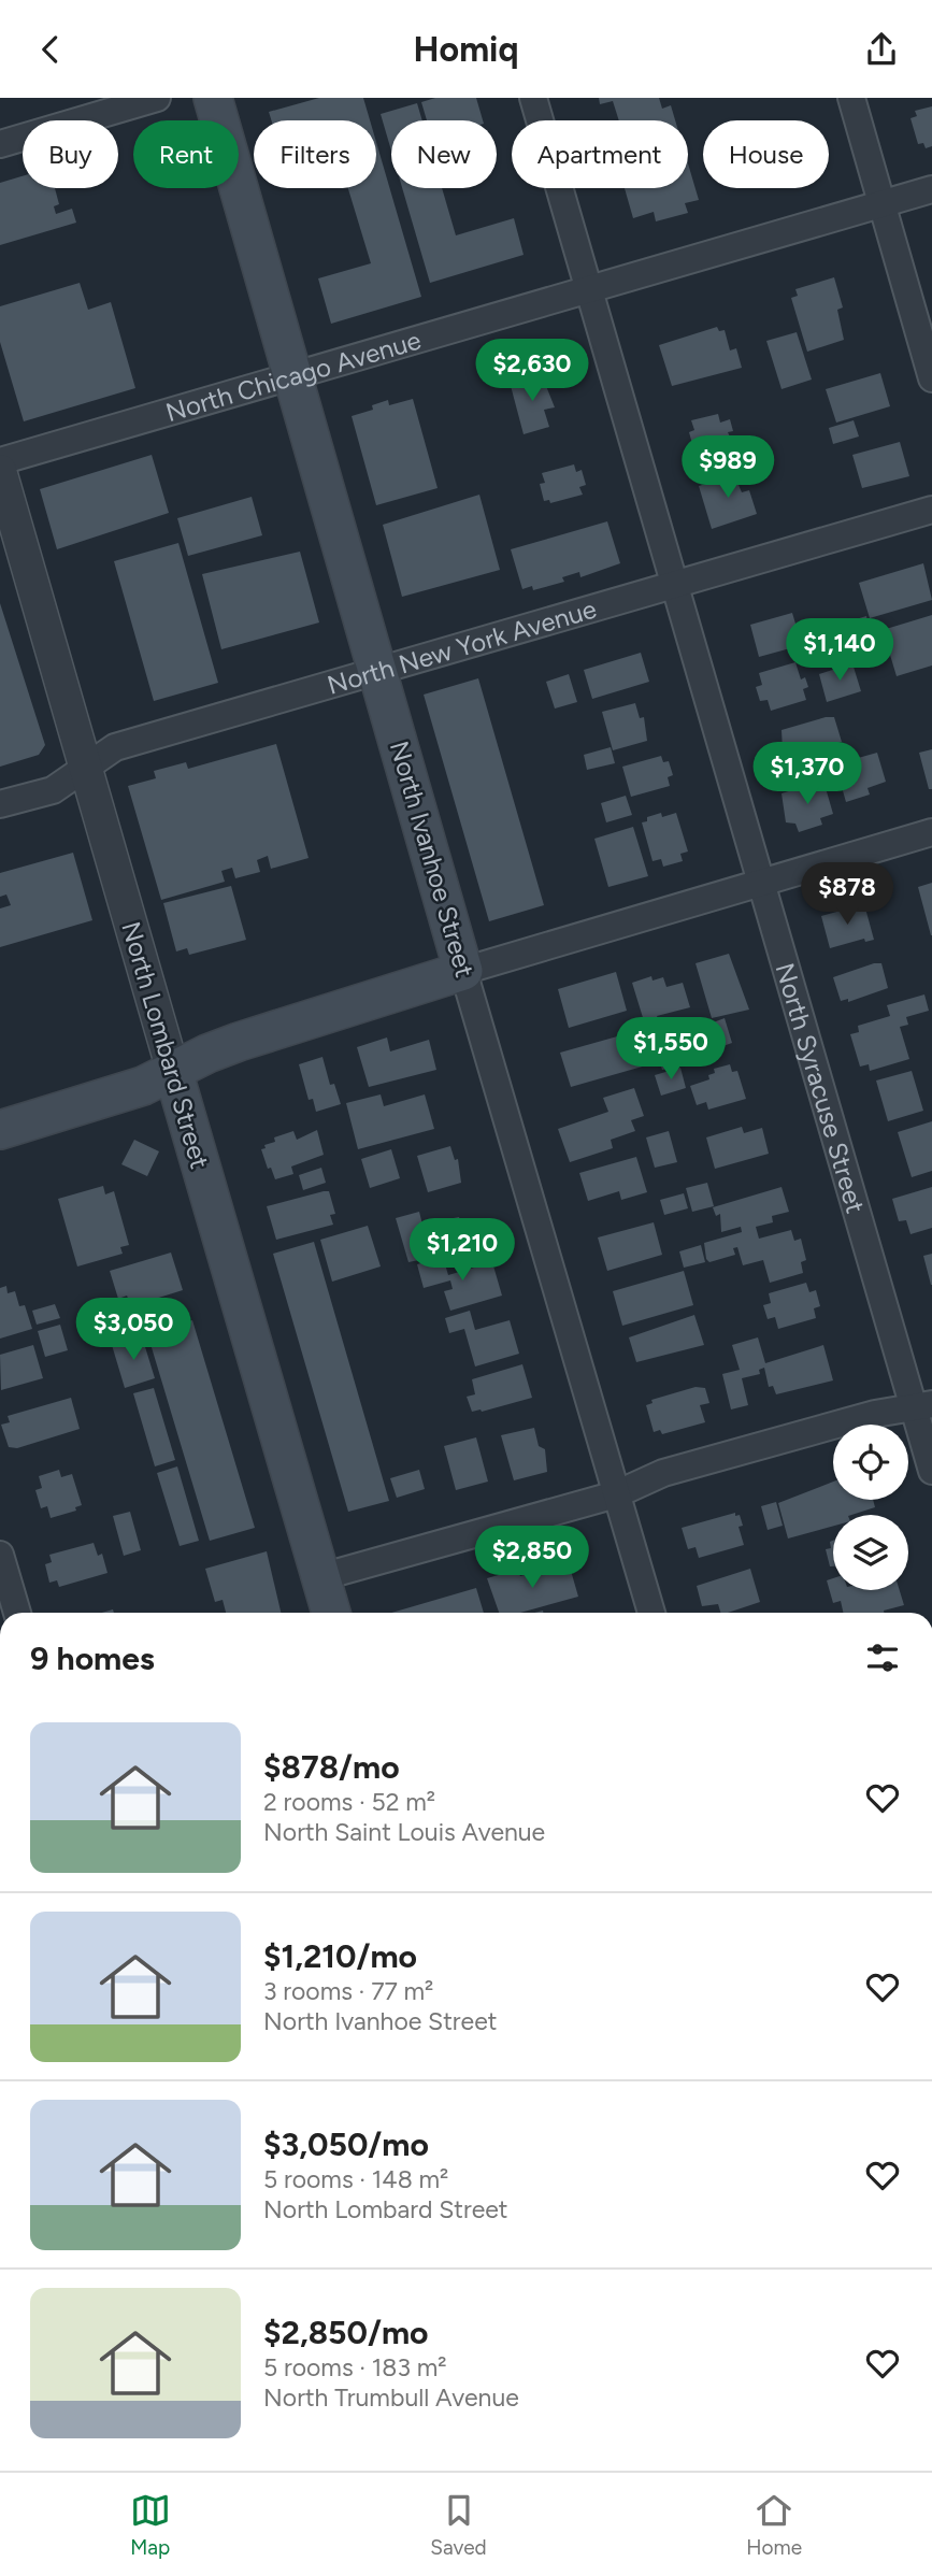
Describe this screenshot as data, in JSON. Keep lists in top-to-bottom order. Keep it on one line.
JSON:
{"streets":{"main road":["North Ivanhoe Street","North Lombard Street"],"street":["North Chicago Avenue","North New York Avenue","North Syracuse Street"]},"crossings":[["North Chicago Avenue","North Ivanhoe Street"],["North Chicago Avenue","North Syracuse Street"],["North New York Avenue","North Ivanhoe Street"],["North New York Avenue","North Lombard Street"],["North New York Avenue","North Syracuse Street"]],"page":{"header":"Homiq","chip":["Buy","Rent","Filters","New","Apartment","House"],"price":["$2,630","$989","$1,140","$1,370","$878","$1,550","$1,210","$3,050","$2,850"],"heading":"9 homes","list":[{"name":"$878/mo","note":"2 rooms · 52 m² · North Saint Louis Avenue"},{"name":"$1,210/mo","note":"3 rooms · 77 m² · North Ivanhoe Street"},{"name":"$3,050/mo","note":"5 rooms · 148 m² · North Lombard Street"},{"name":"$2,850/mo","note":"5 rooms · 183 m² · North Trumbull Avenue"}],"tabs":["Map","Saved","Home"]}}
